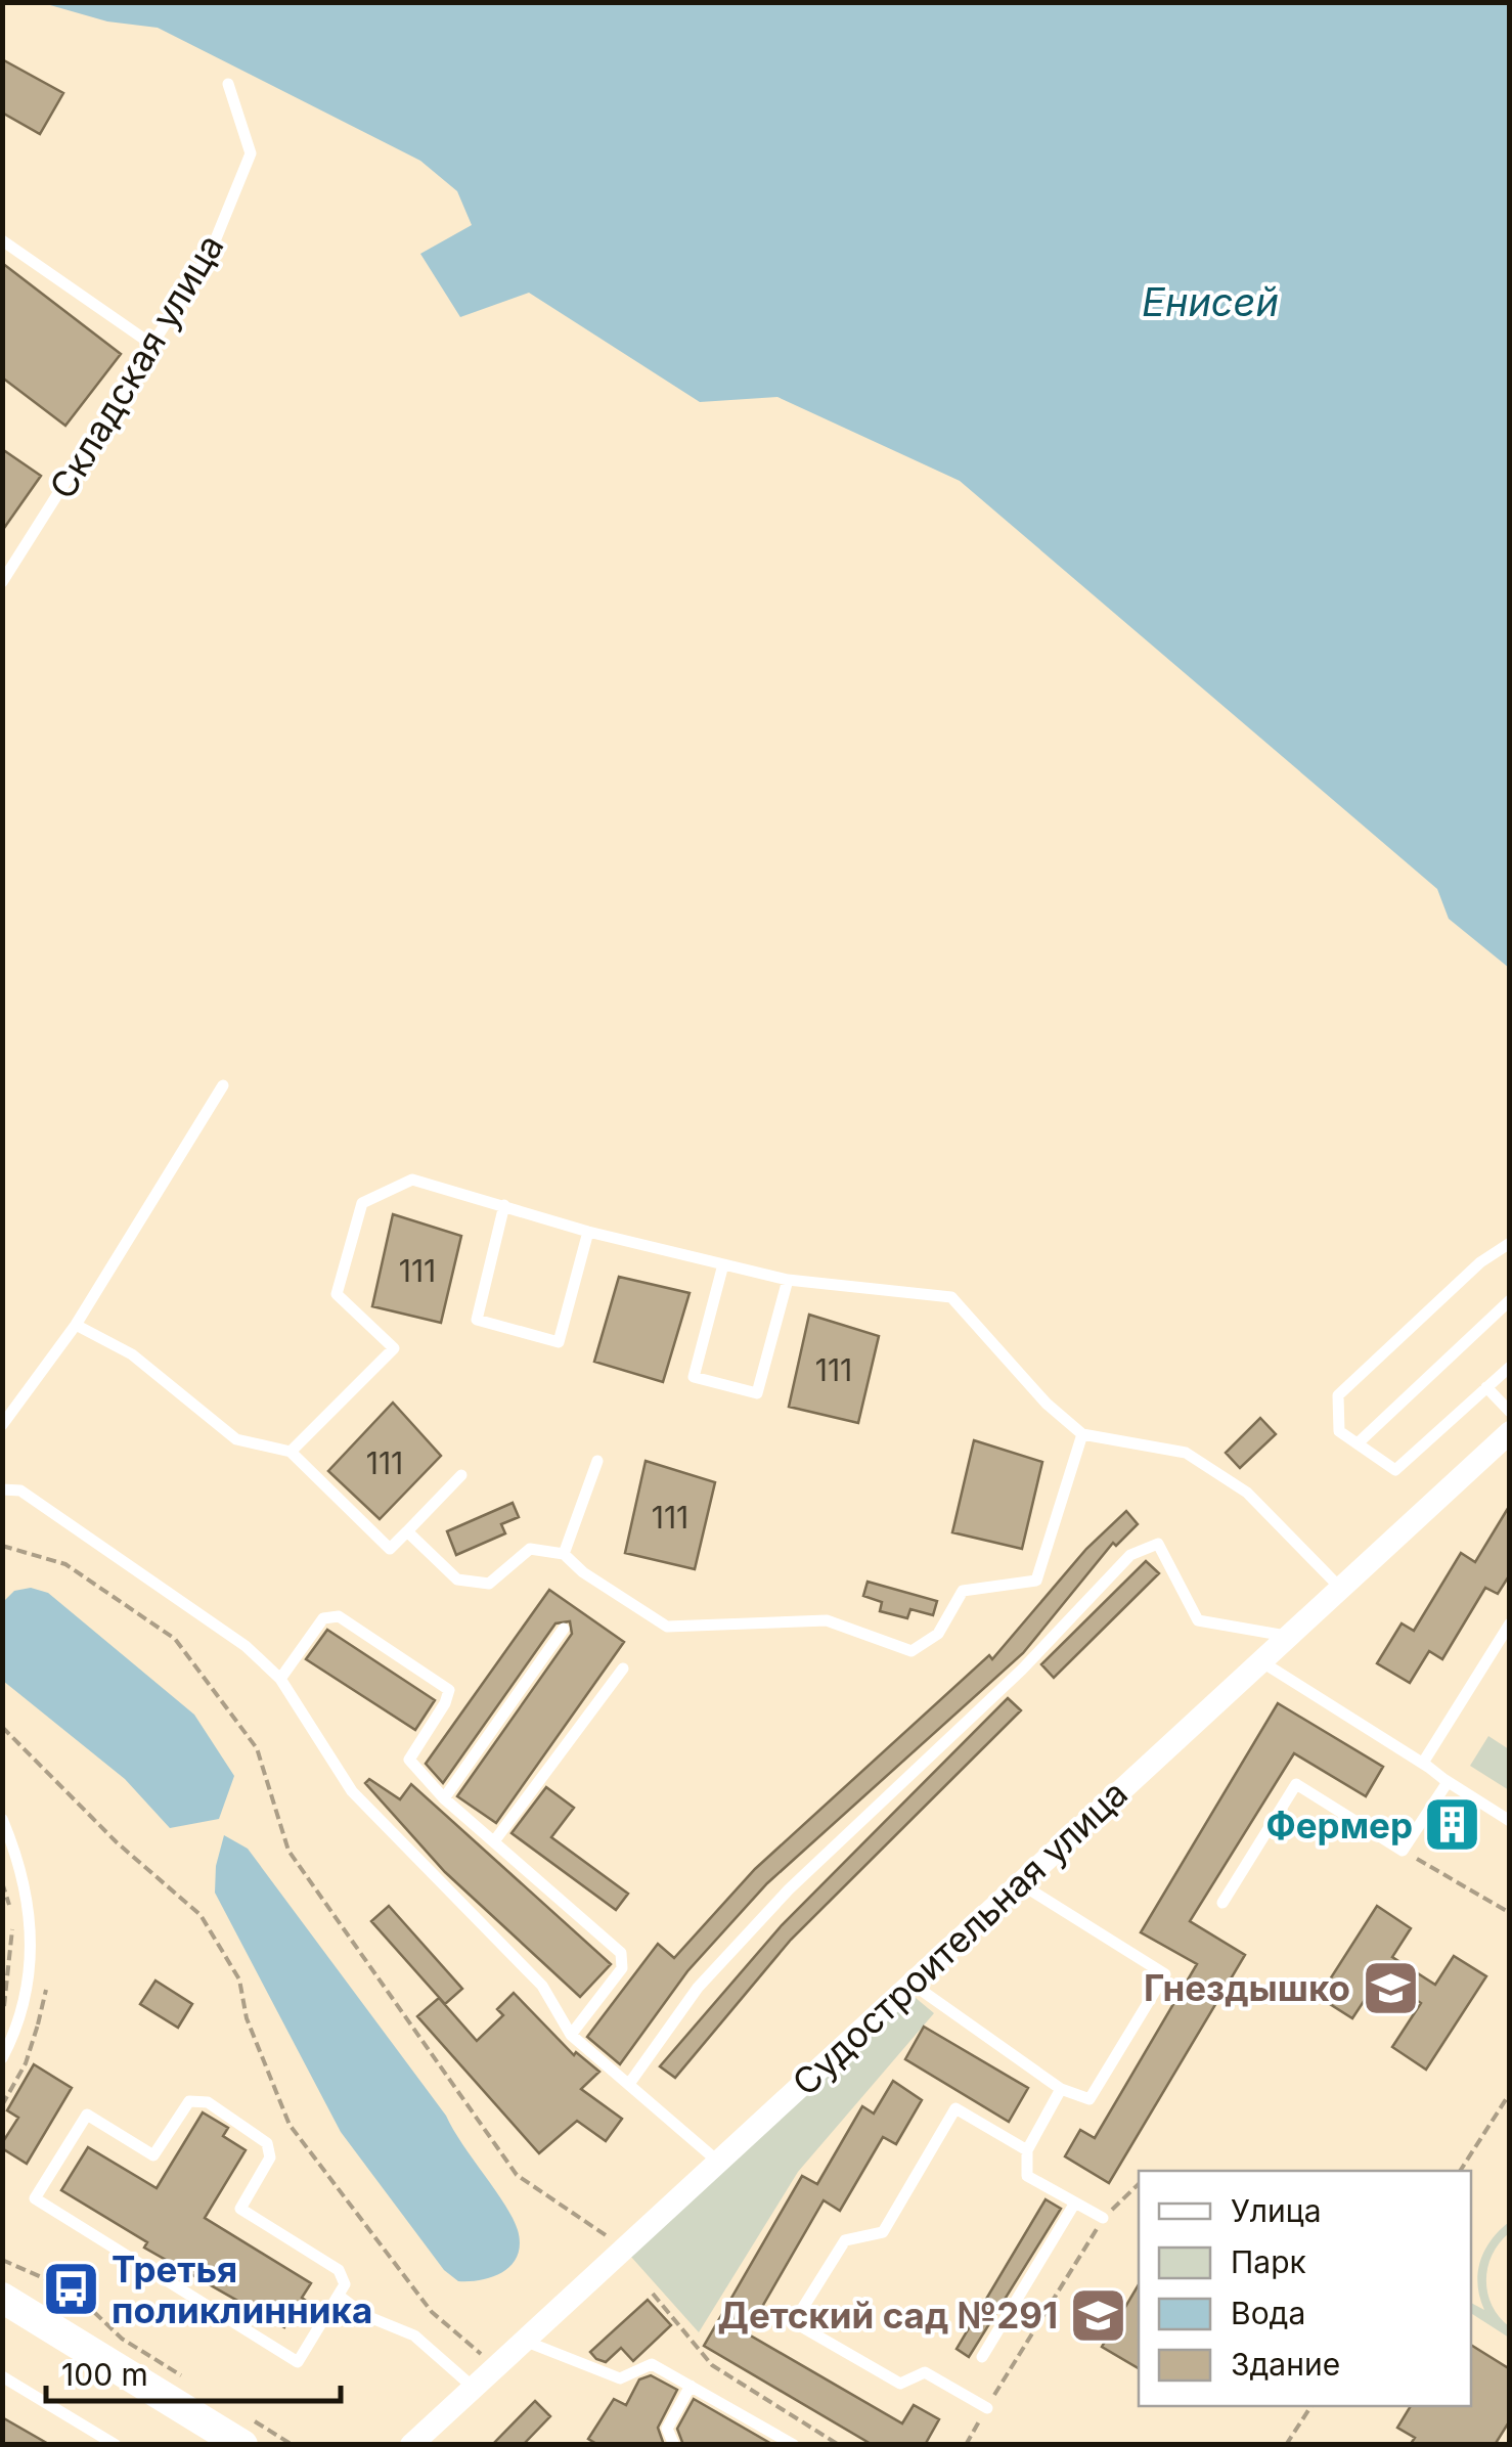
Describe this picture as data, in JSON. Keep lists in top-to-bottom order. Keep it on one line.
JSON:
{"streets":{"street":["Судостроительная улица"],"lane":["Складская улица"]},"water":["Енисей"],"places":{"building":["Фермер"],"school or university":["Гнездышко","Детский сад №291"],"bus stop":["Третья поликлинника"]},"house_numbers":["111","111","111","111"],"legend":["Улица","Парк","Вода","Здание"],"scale_bar":"100 m"}
